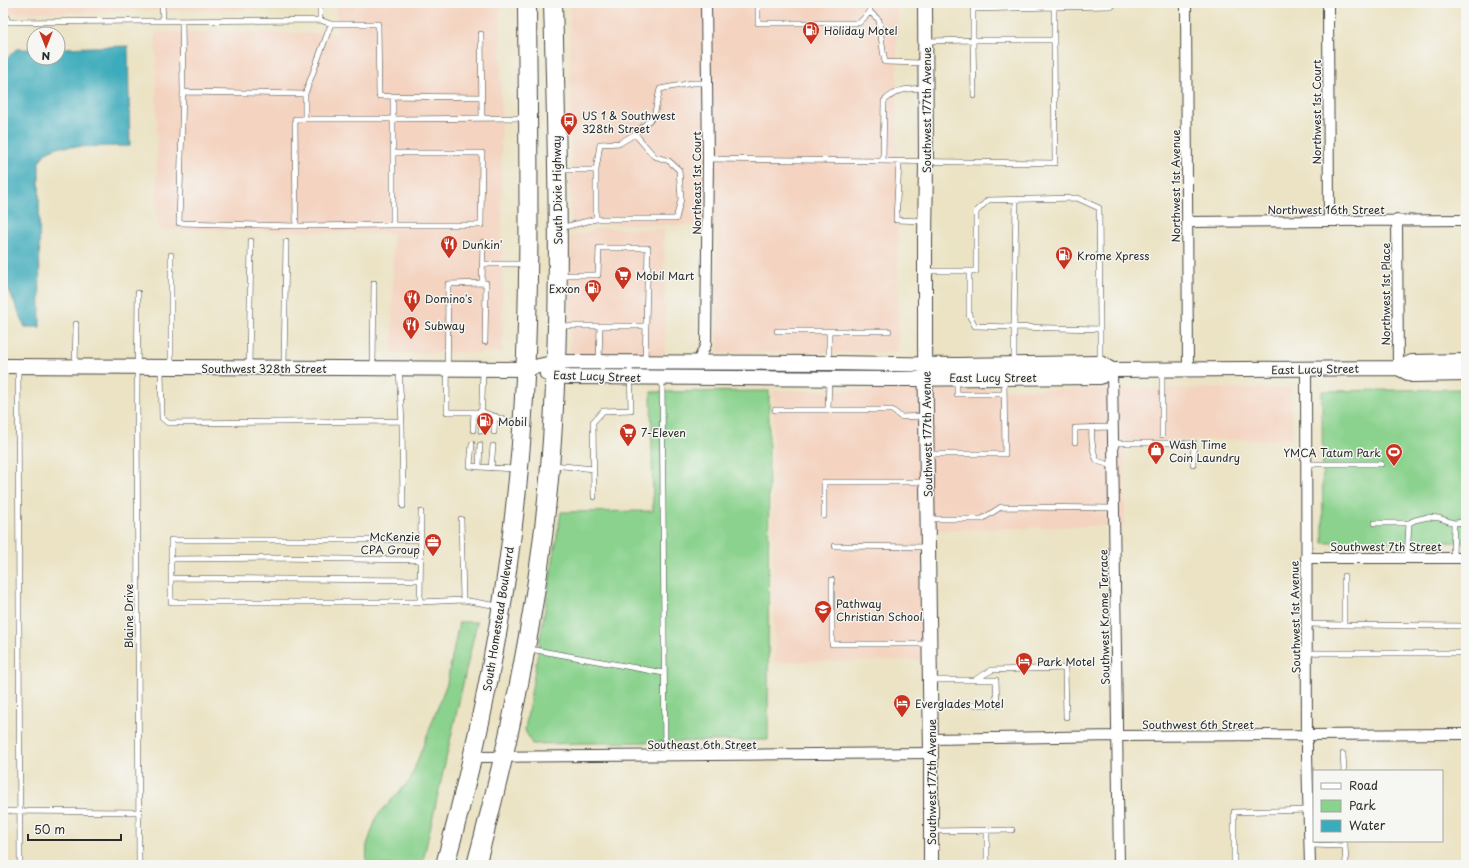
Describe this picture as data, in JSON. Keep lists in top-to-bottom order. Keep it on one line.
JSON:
{"streets":{"highway":["South Dixie Highway","South Homestead Boulevard"],"street":["Southwest 177th Avenue","Northwest 1st Court","Northeast 1st Court","Northwest 1st Avenue","Northwest 16th Street","Northwest 1st Place","Southwest 328th Street","East Lucy Street","Southwest 7th Street","Southwest Krome Terrace","Southwest 1st Avenue","Southwest 6th Street","Southeast 6th Street"],"lane":["Blaine Drive"]},"crossings":[["Southwest 177th Avenue","East Lucy Street"],["Southwest 177th Avenue","Southwest 6th Street"],["Southwest 177th Avenue","Southeast 6th Street"],["Northwest 1st Court","Northwest 16th Street"],["Northeast 1st Court","East Lucy Street"],["Northwest 1st Avenue","Northwest 16th Street"],["Northwest 1st Avenue","East Lucy Street"],["South Dixie Highway","East Lucy Street"],["Northwest 16th Street","Northwest 1st Place"],["Northwest 1st Place","East Lucy Street"],["Southwest 328th Street","East Lucy Street"],["Southwest 328th Street","Blaine Drive"],["Southwest 328th Street","South Homestead Boulevard"],["East Lucy Street","Southwest Krome Terrace"],["East Lucy Street","Southwest 1st Avenue"],["East Lucy Street","South Homestead Boulevard"],["Southwest 7th Street","Southwest 1st Avenue"],["Southwest Krome Terrace","Southwest 6th Street"],["Southwest 1st Avenue","Southwest 6th Street"],["South Homestead Boulevard","Southeast 6th Street"],["Southwest 6th Street","Southeast 6th Street"]],"places":{"fuel station":["Holiday Motel","Krome Xpress","Exxon","Mobil"],"bus stop":["US 1 & Southwest 328th Street"],"restaurant":["Dunkin'","Domino's","Subway"],"supermarket":["Mobil Mart","7-Eleven"],"shop":["Wash Time Coin Laundry"],"sports":["YMCA Tatum Park"],"office":["McKenzie CPA Group"],"school or university":["Pathway Christian School"],"hotel":["Park Motel","Everglades Motel"]},"legend":["Road","Park","Water"],"scale_bar":"50 m","north":"bottom"}
